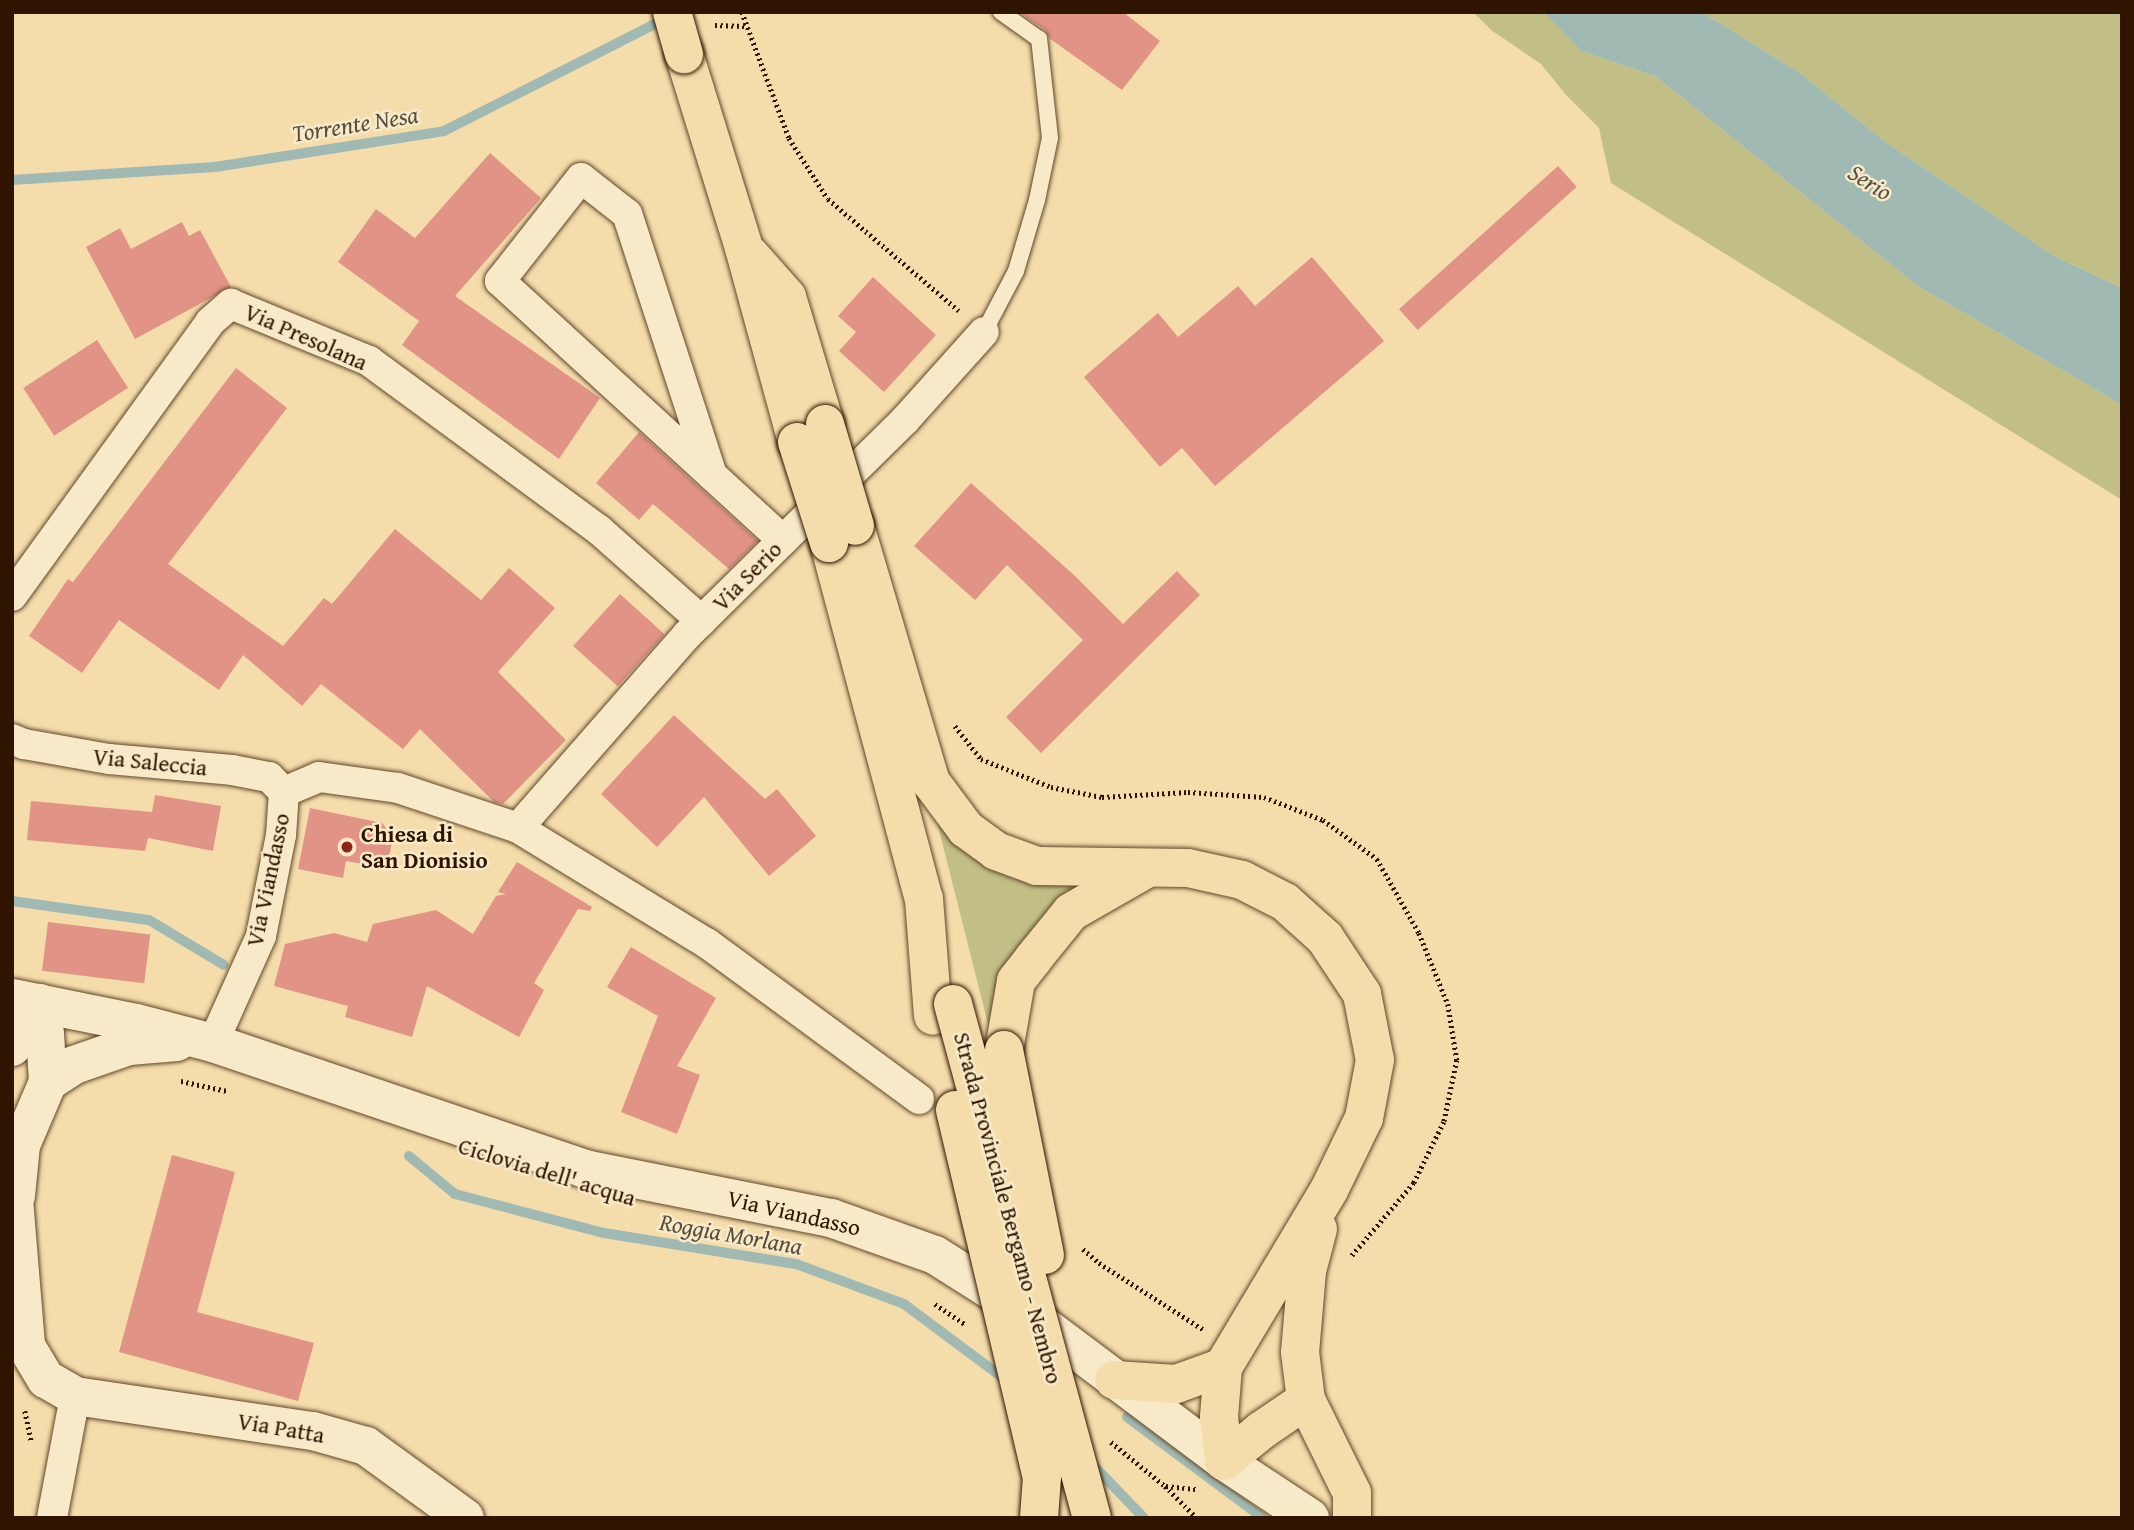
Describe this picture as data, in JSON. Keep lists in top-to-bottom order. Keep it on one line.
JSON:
{"streets":{"highway":["Strada Provinciale Bergamo - Nembro"],"street":["Via Presolana","Via Serio","Via Saleccia","Via Viandasso","Via Patta"]},"crossings":[["Via Presolana","Via Serio"],["Via Saleccia","Via Viandasso"]],"water":["Torrente Nesa","Serio","Roggia Morlana"],"places":["Chiesa di San Dionisio"]}
